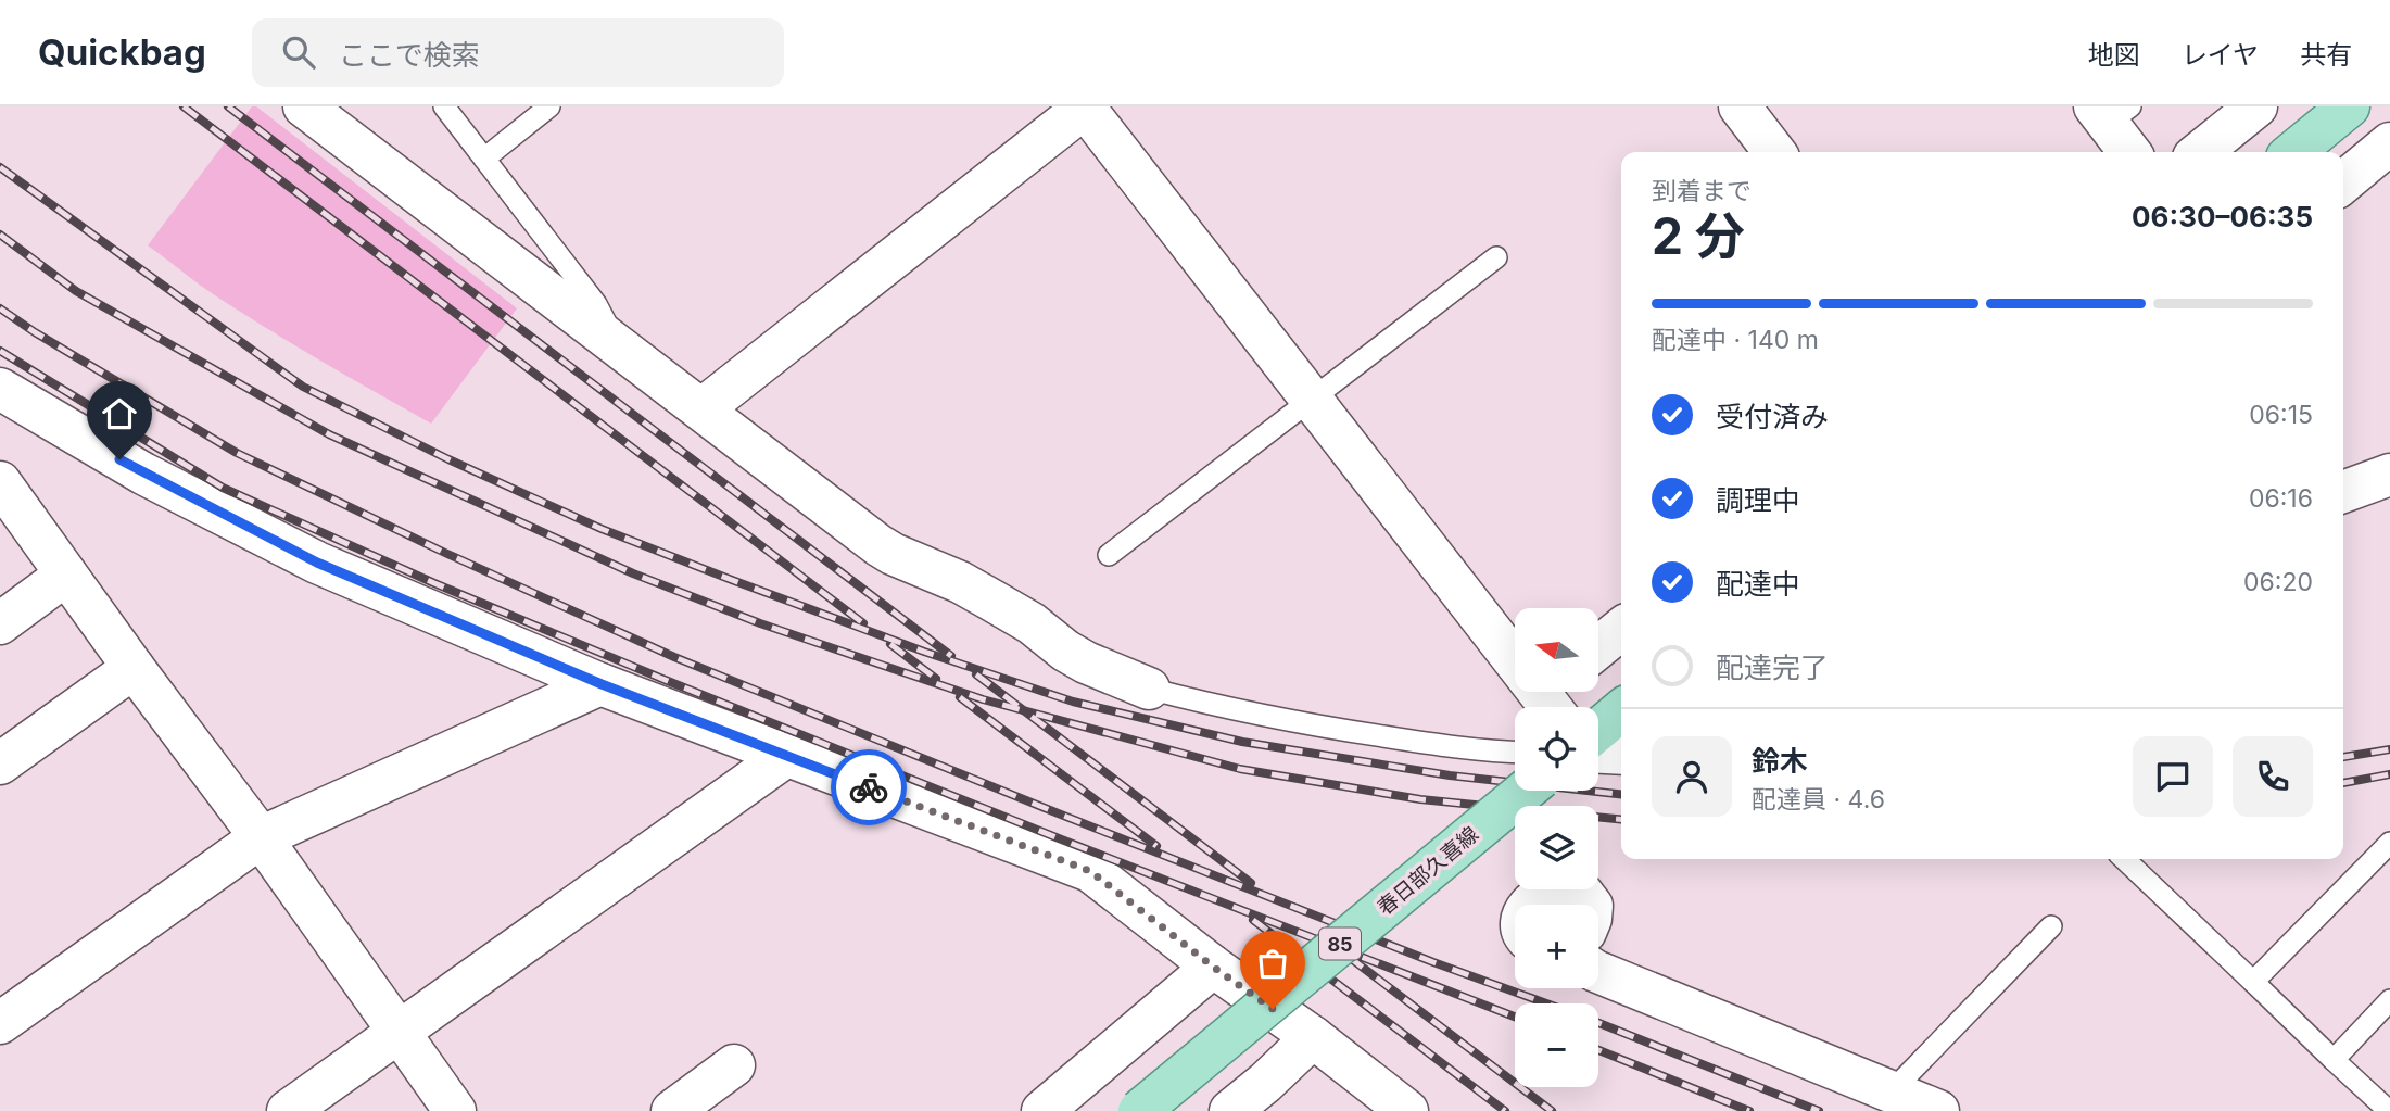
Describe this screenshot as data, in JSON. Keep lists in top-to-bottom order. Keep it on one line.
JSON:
{"streets":{"main road":["春日部久喜線","85"]},"north":"left","page":{"header":"Quickbag","search":"ここで検索","nav":["地図","レイヤ","共有"],"heading":["2 分","到着まで","06:30–06:35"],"panel":["鈴木","配達員 · 4.6"],"bar":"配達中 · 140 m","list":[["受付済み","06:15"],["調理中","06:16"],["配達中","06:20"],"配達完了"],"map_buttons":["+","−"]}}
